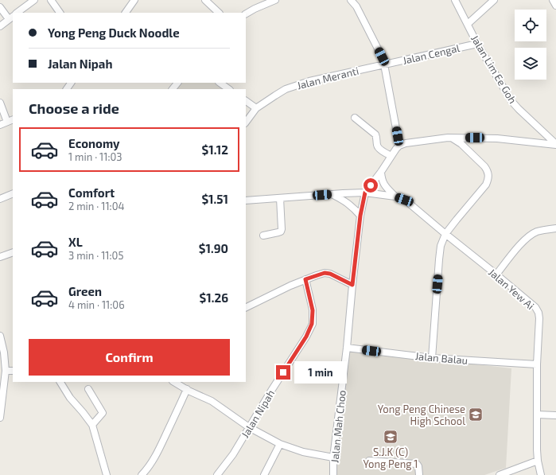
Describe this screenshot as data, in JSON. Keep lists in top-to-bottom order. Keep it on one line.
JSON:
{"streets":{"street":["Jalan Cengal","Jalan Lim Ee Goh","Jalan Meranti","Jalan Yew Ai","Jalan Balau","Jalan Nipah","Jalan Mah Choo"]},"crossings":[["Jalan Cengal","Jalan Lim Ee Goh"],["Jalan Cengal","Jalan Meranti"],["Jalan Yew Ai","Jalan Balau"],["Jalan Yew Ai","Jalan Mah Choo"],["Jalan Balau","Jalan Mah Choo"]],"places":{"school or university":["Yong Peng Chinese High School","S.J.K (C) Yong Peng 1"]},"page":{"banner":["Yong Peng Duck Noodle","Jalan Nipah"],"heading":"Choose a ride","list":[{"name":"Economy","note":"1 min · 11:03","value":"$1.12"},{"name":"Comfort","note":"2 min · 11:04","value":"$1.51"},{"name":"XL","note":"3 min · 11:05","value":"$1.90"},{"name":"Green","note":"4 min · 11:06","value":"$1.26"}],"buttons":"Confirm","bubble":"1 min"}}
